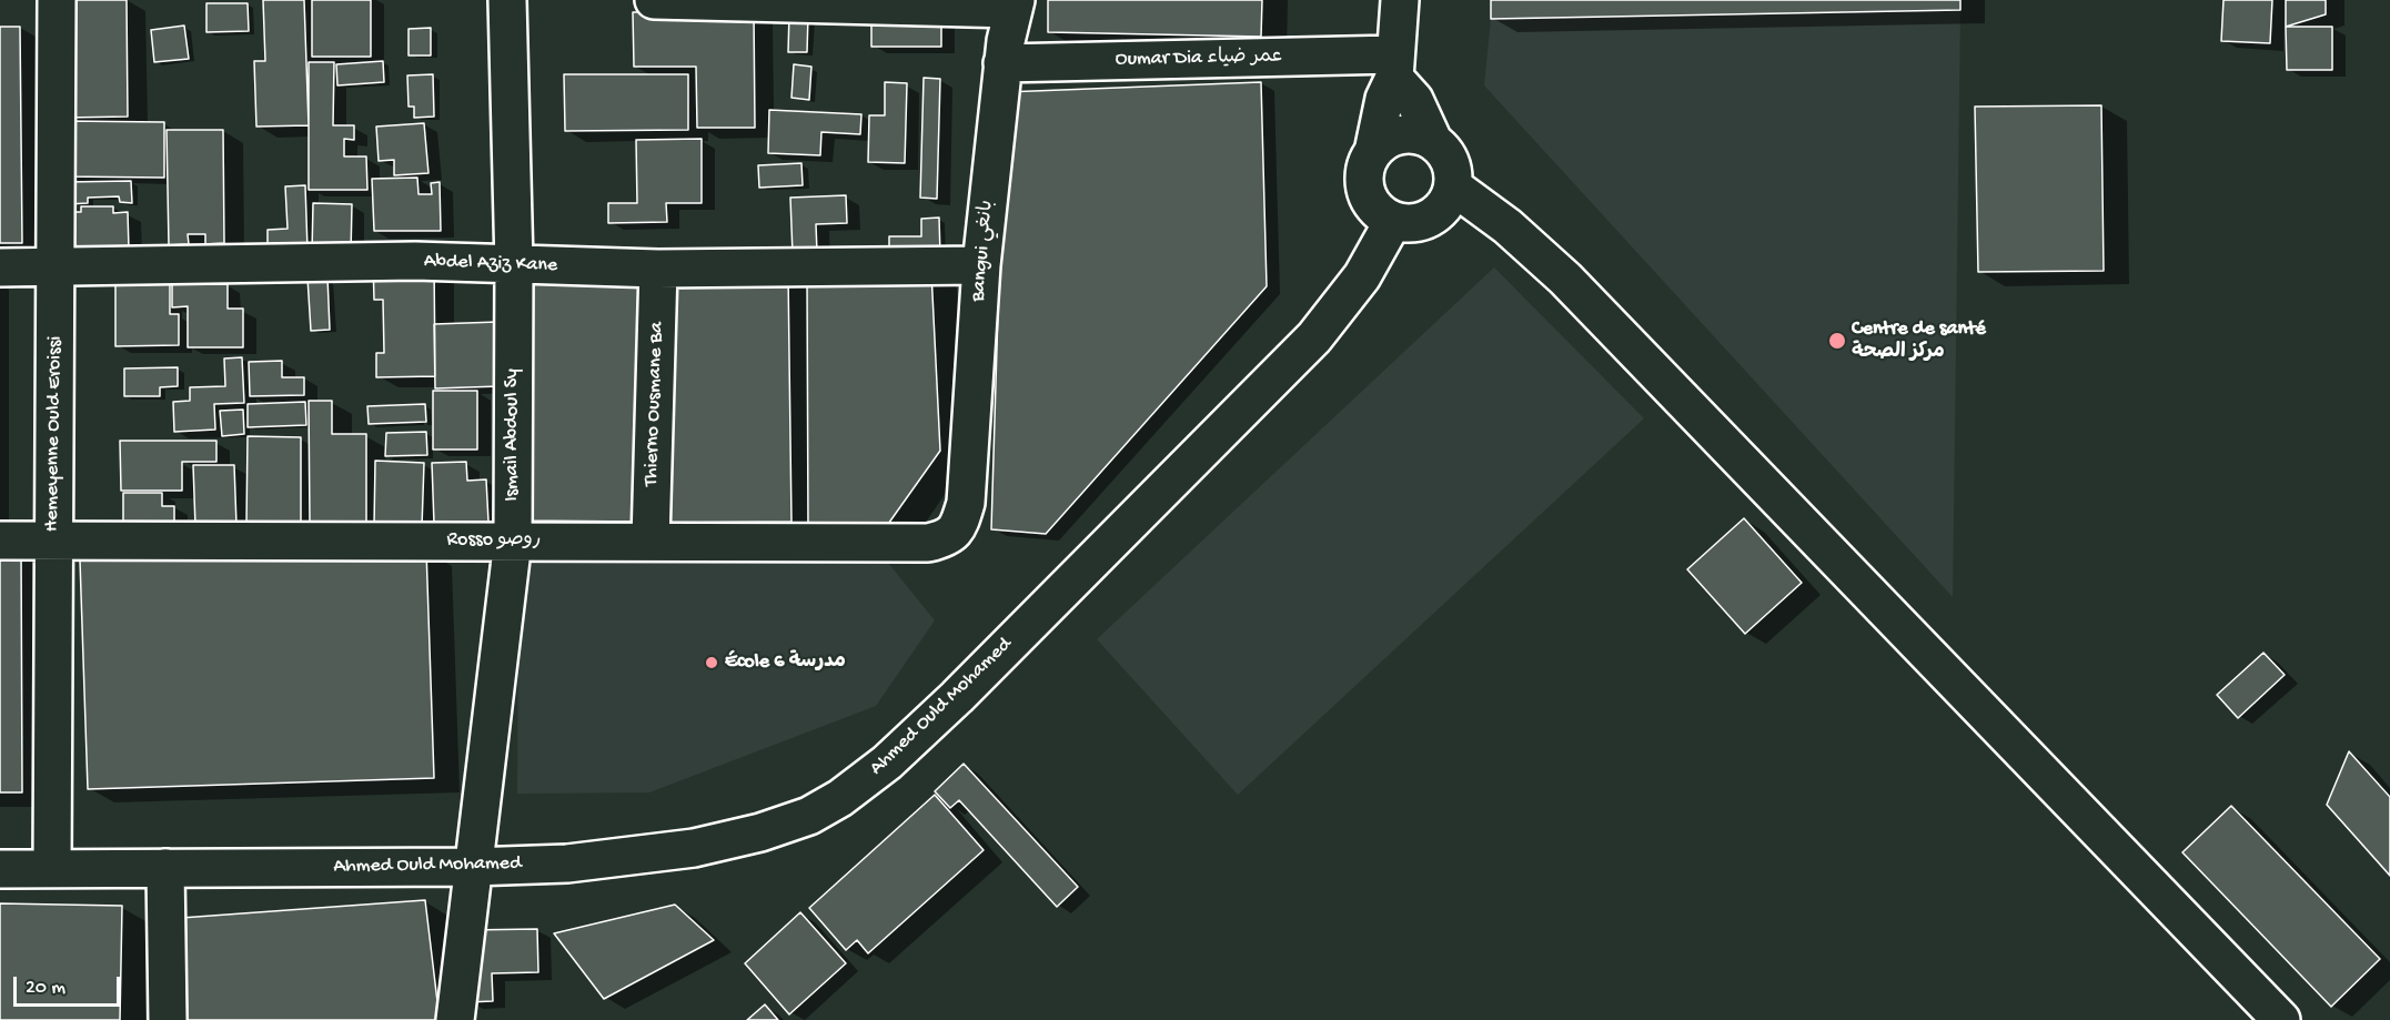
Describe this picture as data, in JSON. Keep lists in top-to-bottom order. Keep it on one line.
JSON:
{"streets":{"street":["Oumar Dia عمر ضياء","Bangui بانغي","Abdel Aziz Kane","Thierno Ousmane Ba","Hemeyenne Ould Eroissi","Ismail Abdoul Sy","Rosso روصو","Ahmed Ould Mohamed"]},"crossings":[["Oumar Dia عمر ضياء","Bangui بانغي"],["Bangui بانغي","Abdel Aziz Kane"],["Bangui بانغي","Rosso روصو"],["Abdel Aziz Kane","Thierno Ousmane Ba"],["Abdel Aziz Kane","Hemeyenne Ould Eroissi"],["Abdel Aziz Kane","Ismail Abdoul Sy"],["Thierno Ousmane Ba","Rosso روصو"],["Hemeyenne Ould Eroissi","Rosso روصو"],["Hemeyenne Ould Eroissi","Ahmed Ould Mohamed"],["Ismail Abdoul Sy","Rosso روصو"],["Ismail Abdoul Sy","Ahmed Ould Mohamed"]],"places":["Centre de santé مركز الصحة","École 6 مدرسة"],"scale_bar":"20 m"}
